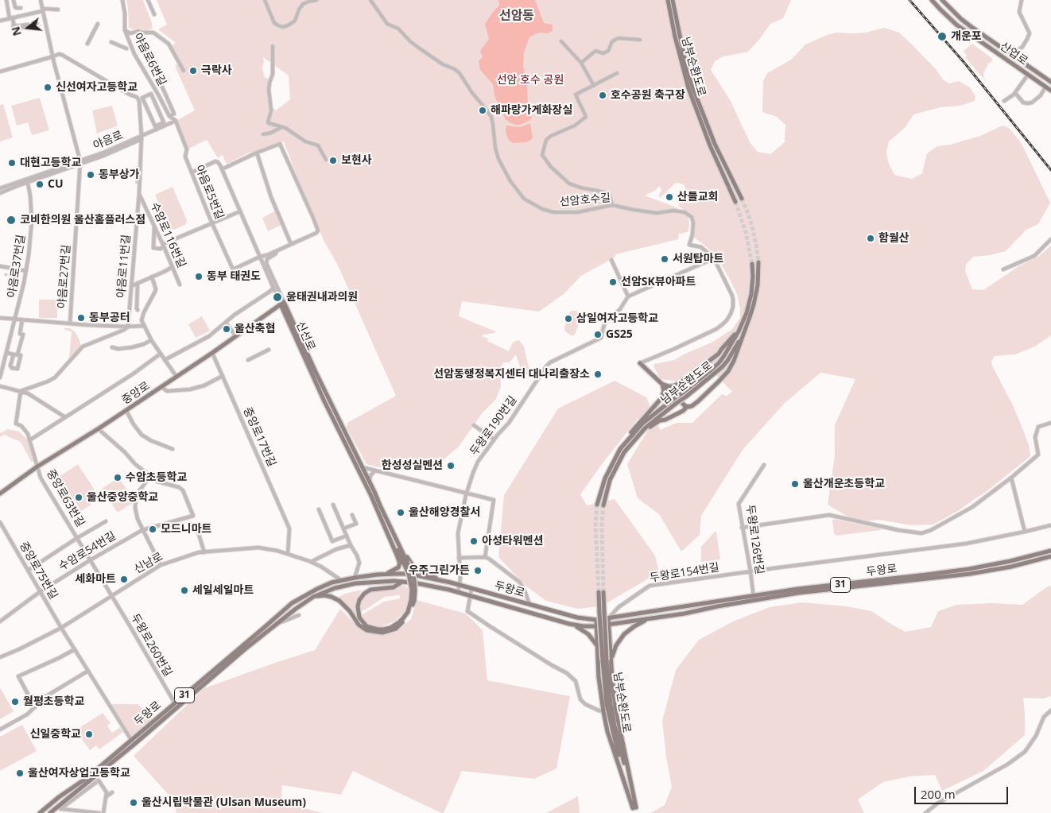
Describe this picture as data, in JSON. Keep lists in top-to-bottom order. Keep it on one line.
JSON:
{"streets":{"main road":["산업로","남부순환도로","신선로","중앙로","두왕로","31"],"street":["야음로6번길","야음로","야음로5번길","선암호수길","수암로116번길","야음로37번길","야음로11번길","야음로27번길","두왕로190번길","중앙로17번길","중앙로63번길","두왕로126번길","수암로54번길","신남로","중앙로75번길","두왕로154번길","두왕로260번길"]},"crossings":[["야음로6번길","야음로"],["야음로6번길","야음로5번길"],["야음로","야음로5번길"],["야음로","야음로37번길"],["야음로","야음로11번길"],["야음로","야음로27번길"],["야음로5번길","신선로"],["수암로116번길","야음로11번길"],["신선로","중앙로"],["중앙로","중앙로17번길"],["중앙로","중앙로63번길"],["두왕로190번길","두왕로"],["중앙로17번길","신남로"],["중앙로63번길","수암로54번길"],["중앙로63번길","신남로"],["중앙로63번길","중앙로75번길"],["중앙로63번길","두왕로260번길"],["두왕로126번길","두왕로"],["두왕로126번길","두왕로154번길"],["수암로54번길","중앙로75번길"],["신남로","중앙로75번길"],["신남로","두왕로"],["신남로","두왕로260번길"],["중앙로75번길","두왕로"],["두왕로","두왕로154번길"],["두왕로","두왕로260번길"]],"districts":["선암동"],"parks":["선암 호수 공원"],"places":["개운포","극락사","신선여자고등학교","호수공원 축구장","해파랑가게화장실","보현사","대현고등학교","동부상가","CU","산들교회","코비한의원 울산홈플러스점","함월산","서원탑마트","동부 태권도","선암SK뷰아파트","윤태권내과의원","동부공터","삼일여자고등학교","울산축협","GS25","선암동행정복지센터 대나리출장소","한성성실멘션","수암초등학교","울산개운초등학교","울산중앙중학교","울산해양경찰서","모드니마트","아성타워멘션","우주그린가든","세화마트","세일세일마트","월평초등학교","신일중학교","울산여자상업고등학교","울산시립박물관 (Ulsan Museum)"],"scale_bar":"200 m","north":"left"}
